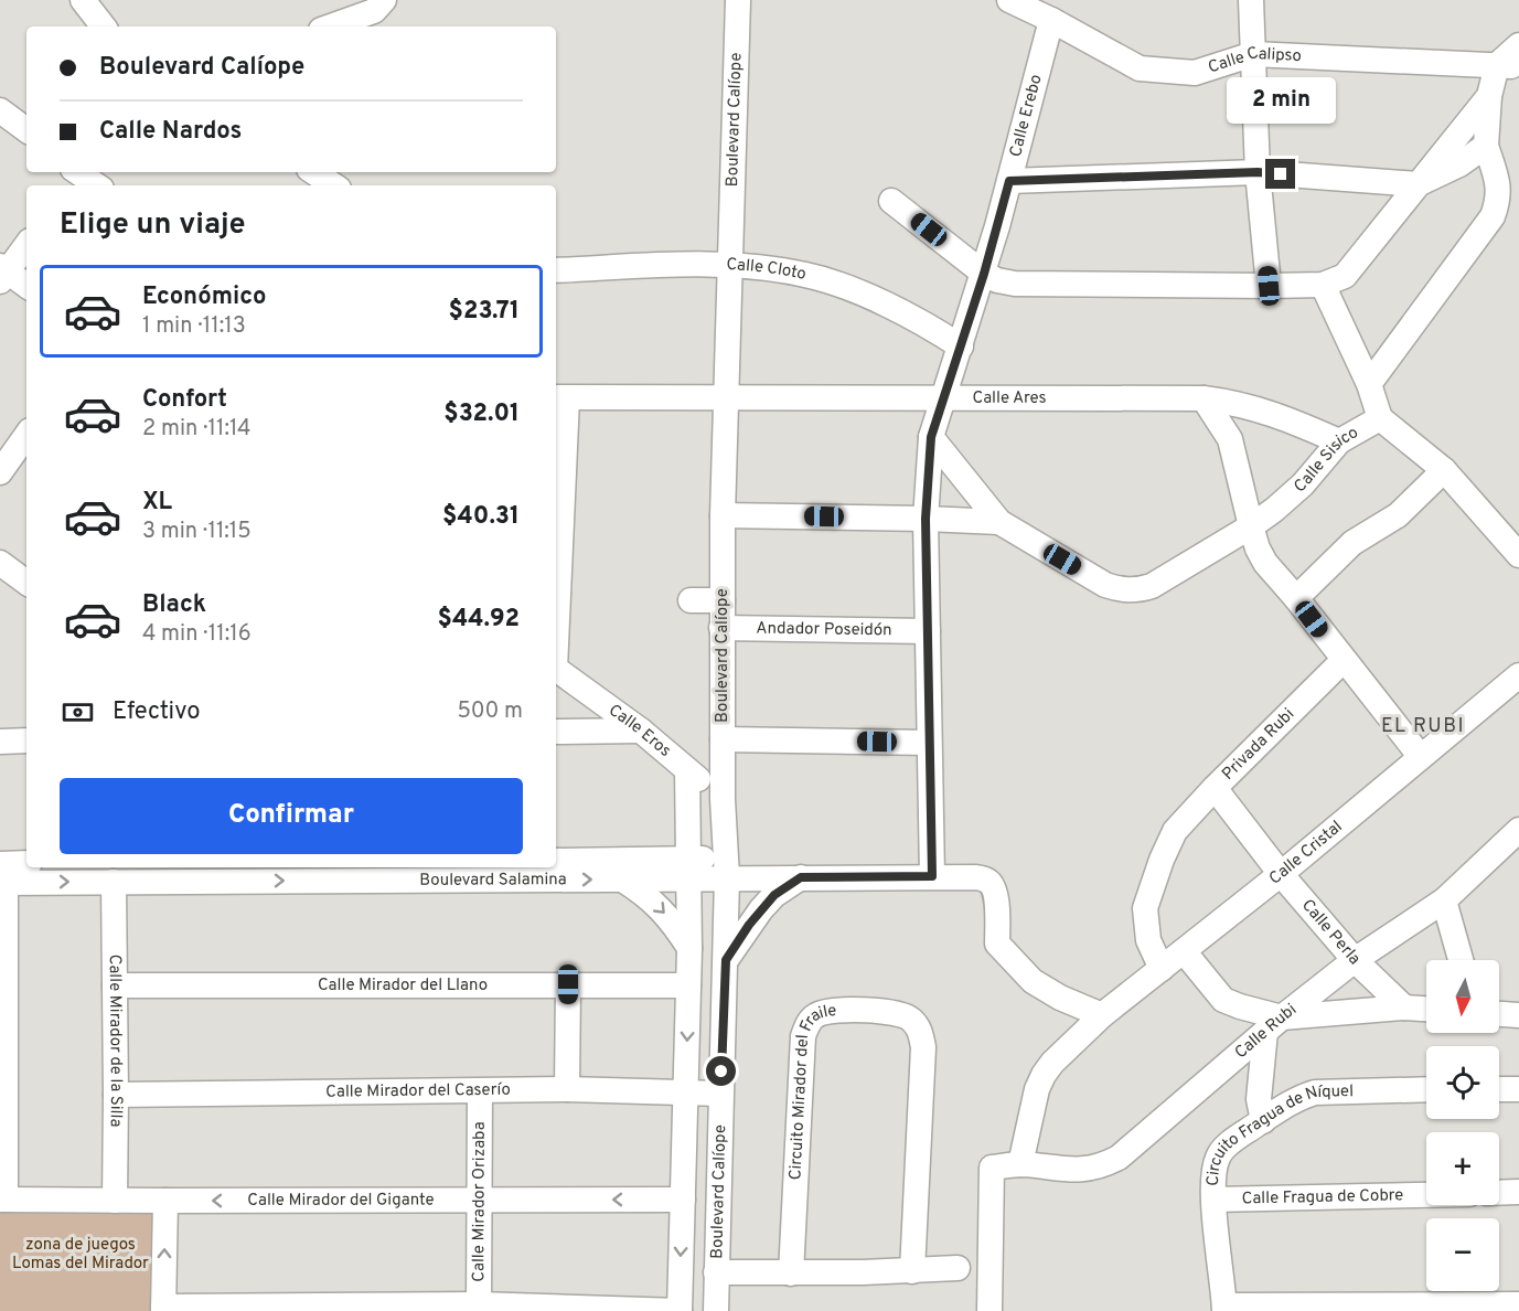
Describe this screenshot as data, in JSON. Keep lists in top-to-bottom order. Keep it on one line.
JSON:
{"streets":{"street":["Calle Calipso","Calle Erebo","Boulevard Calíope","Calle Cloto","Calle Ares","Calle Sisico","Andador Poseidón","Calle Eros","Privada Rubi","Calle Cristal","Boulevard Salamina","Calle Perla","Calle Mirador del Llano","Calle Rubi","Calle Mirador de la Silla","Calle Mirador del Caserío","Circuito Mirador del Fraile","Circuito Fragua de Níquel","Calle Fragua de Cobre","Calle Mirador del Gigante","Calle Mirador Orizaba"]},"crossings":[["Calle Calipso","Calle Erebo"],["Calle Erebo","Calle Cloto"],["Calle Erebo","Calle Ares"],["Calle Erebo","Andador Poseidón"],["Calle Erebo","Boulevard Salamina"],["Boulevard Calíope","Calle Cloto"],["Boulevard Calíope","Calle Ares"],["Boulevard Calíope","Andador Poseidón"],["Boulevard Calíope","Calle Eros"],["Boulevard Calíope","Boulevard Salamina"],["Boulevard Calíope","Calle Mirador del Llano"],["Boulevard Calíope","Calle Mirador del Caserío"],["Boulevard Calíope","Calle Mirador del Gigante"],["Calle Ares","Calle Sisico"],["Privada Rubi","Calle Cristal"],["Privada Rubi","Calle Perla"],["Calle Cristal","Boulevard Salamina"],["Calle Cristal","Calle Perla"],["Calle Cristal","Calle Rubi"],["Boulevard Salamina","Calle Mirador de la Silla"],["Calle Perla","Calle Rubi"],["Calle Mirador del Llano","Calle Mirador de la Silla"],["Calle Mirador de la Silla","Calle Mirador del Caserío"],["Calle Mirador de la Silla","Calle Mirador del Gigante"],["Calle Mirador del Caserío","Calle Mirador Orizaba"],["Circuito Fragua de Níquel","Calle Fragua de Cobre"],["Calle Mirador del Gigante","Calle Mirador Orizaba"]],"one_way":["Boulevard Salamina"],"districts":["EL RUBI"],"parks":["zona de juegos Lomas del Mirador"],"north":"bottom","page":{"banner":["Boulevard Calíope","Calle Nardos"],"bubble":"2 min","heading":"Elige un viaje","list":[{"name":"Económico","note":"1 min · 11:13","value":"$23.71"},{"name":"Confort","note":"2 min · 11:14","value":"$32.01"},{"name":"XL","note":"3 min · 11:15","value":"$40.31"},{"name":"Black","note":"4 min · 11:16","value":"$44.92"}],"pay":["Efectivo","500 m"],"buttons":"Confirmar","map_buttons":["+","−"]}}
